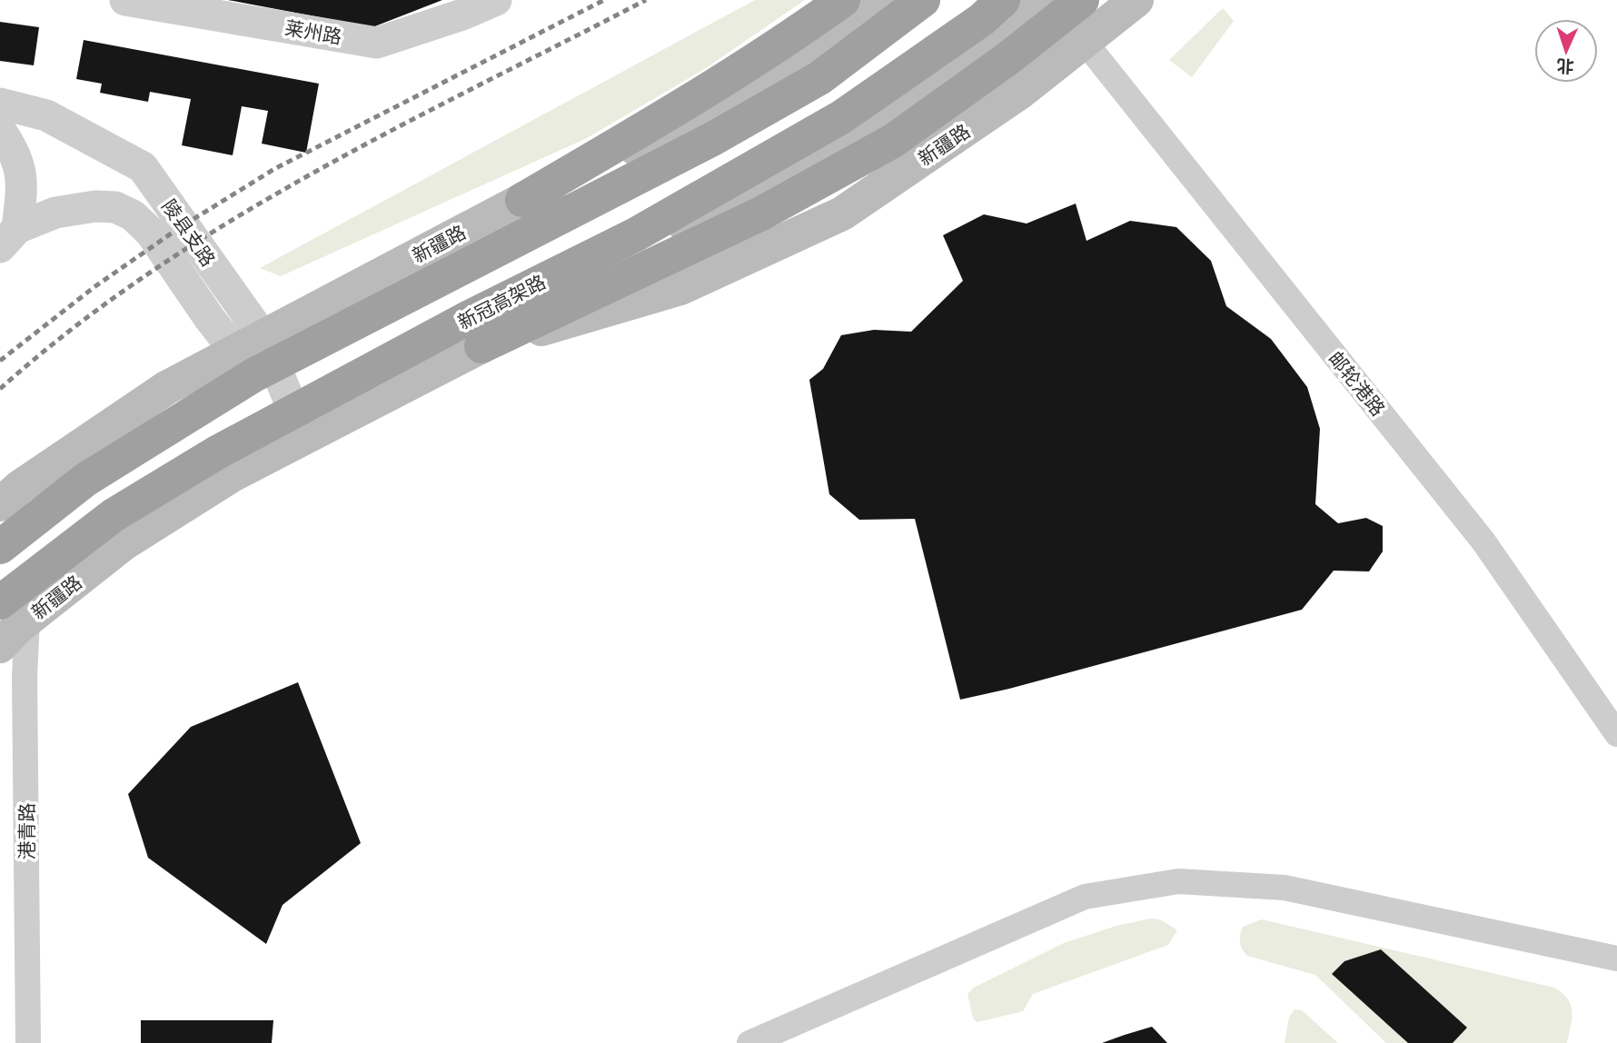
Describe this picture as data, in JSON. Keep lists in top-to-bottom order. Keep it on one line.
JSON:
{"streets":{"highway":["新冠高架路"],"main road":["新疆路"],"street":["莱州路","陵县支路","邮轮港路","港青路"]},"crossings":[["新疆路","陵县支路"],["新疆路","新冠高架路"],["新疆路","邮轮港路"],["新疆路","港青路"],["新冠高架路","港青路"]],"north":"bottom"}
